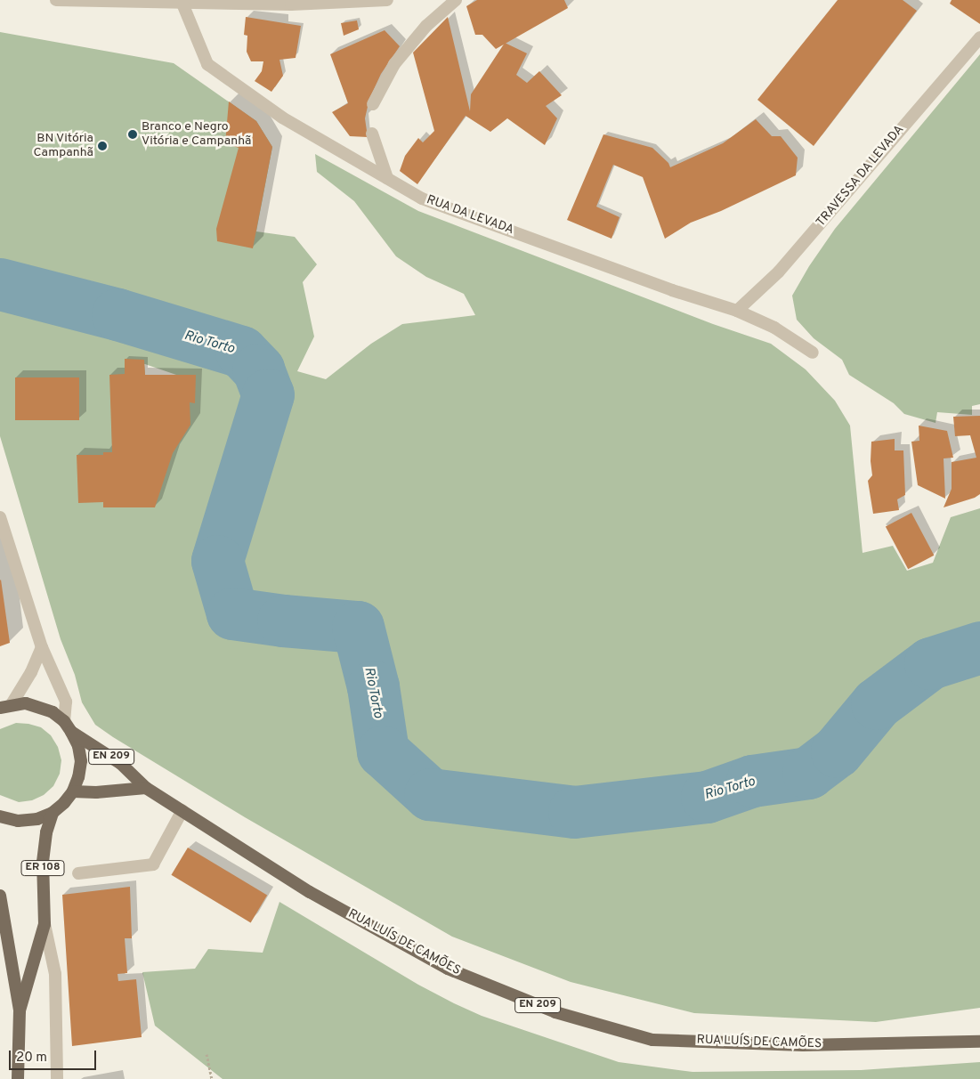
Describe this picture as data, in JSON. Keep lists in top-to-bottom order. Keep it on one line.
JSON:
{"streets":{"main road":["EN 209","ER 108","RUA LUÍS DE CAMÕES"],"street":["TRAVESSA DA LEVADA","RUA DA LEVADA"]},"crossings":[["TRAVESSA DA LEVADA","RUA DA LEVADA"],["ER 108","RUA LUÍS DE CAMÕES"]],"water":["Rio Torto"],"places":["Branco e Negro Vitória e Campanhã","BN Vitória Campanhã"],"scale_bar":"20 m"}
